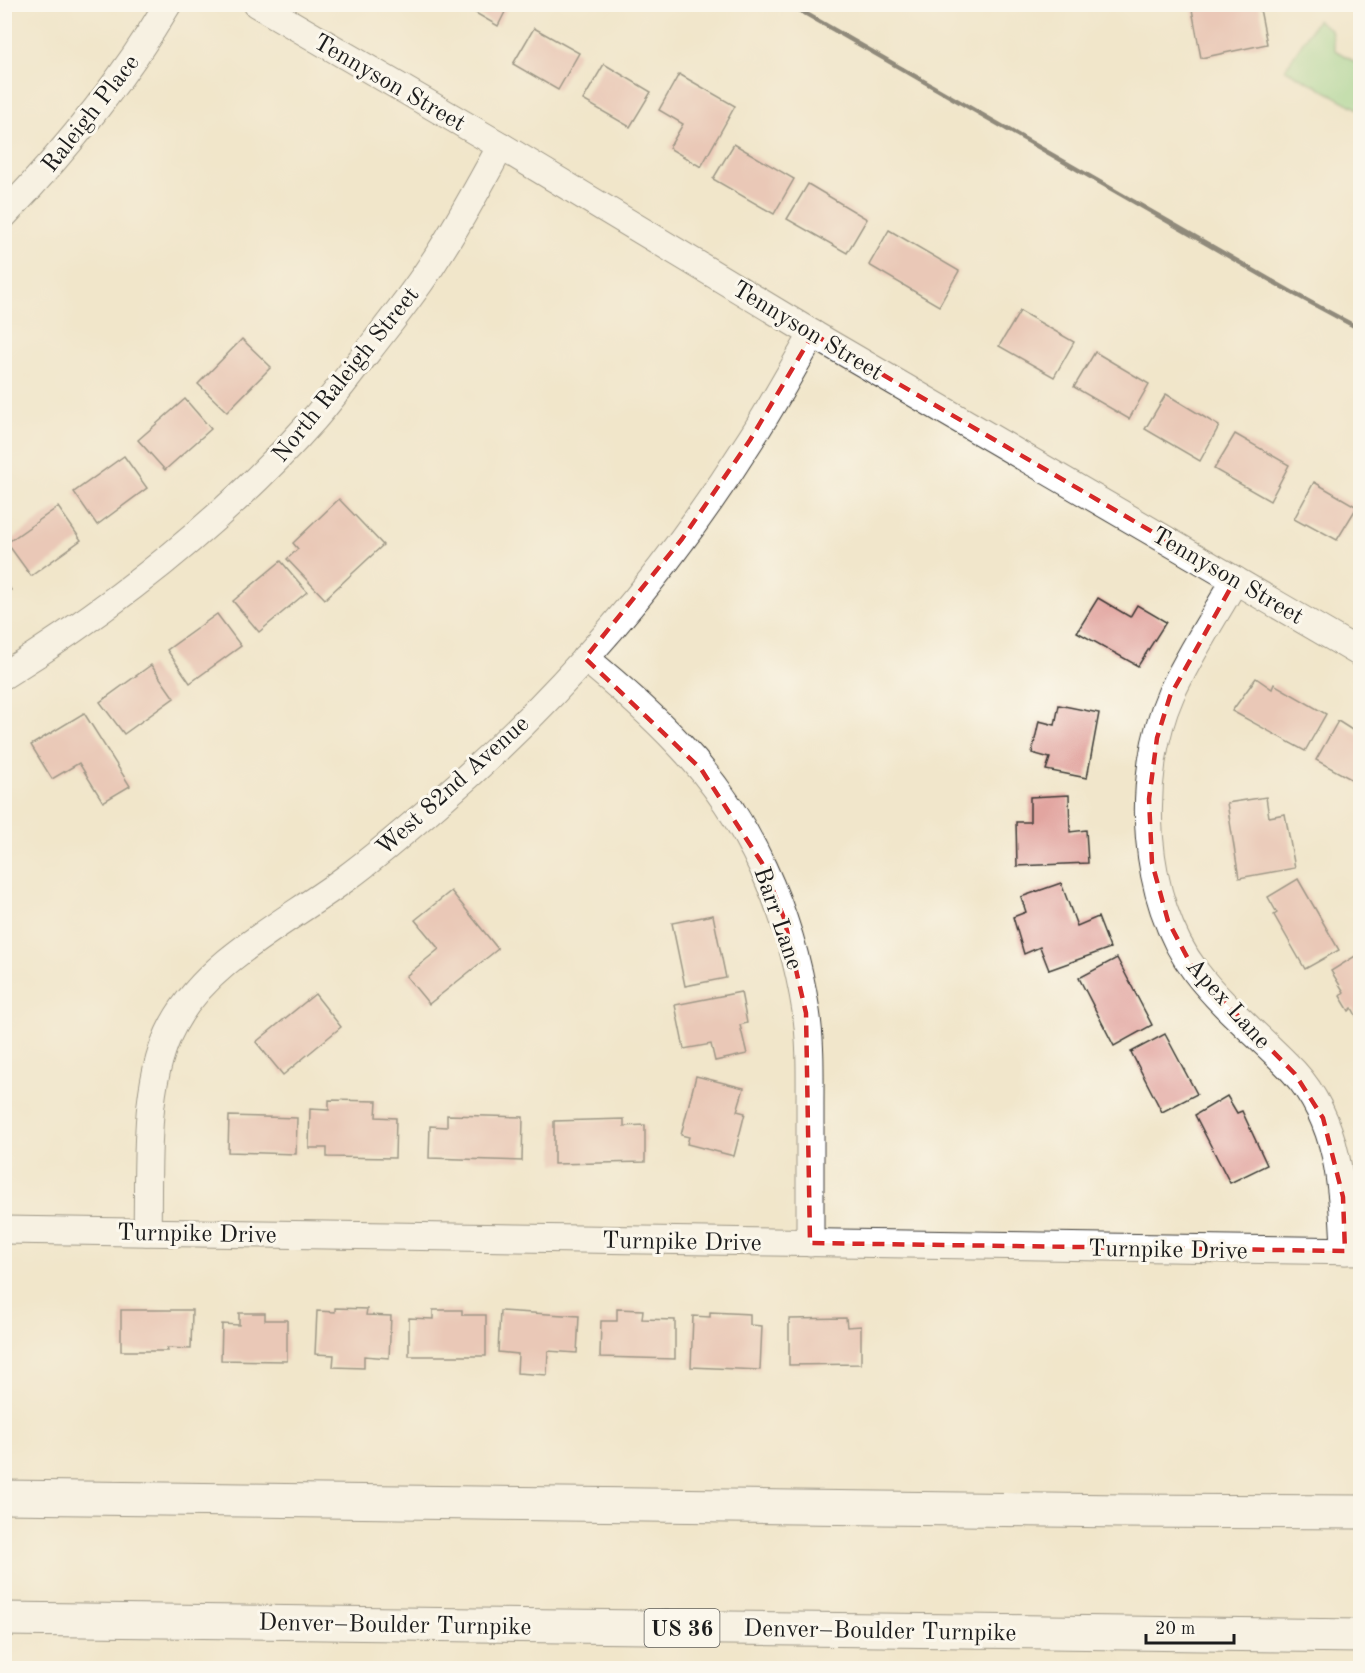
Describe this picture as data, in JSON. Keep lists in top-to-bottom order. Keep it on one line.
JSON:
{"streets":{"highway":["Denver–Boulder Turnpike","US 36"],"street":["Tennyson Street","Raleigh Place","North Raleigh Street","West 82nd Avenue","Barr Lane","Apex Lane","Turnpike Drive"]},"crossings":[["Tennyson Street","North Raleigh Street"],["Tennyson Street","West 82nd Avenue"],["Tennyson Street","Apex Lane"],["West 82nd Avenue","Barr Lane"],["West 82nd Avenue","Turnpike Drive"],["Barr Lane","Turnpike Drive"],["Apex Lane","Turnpike Drive"]],"scale_bar":"20 m"}
